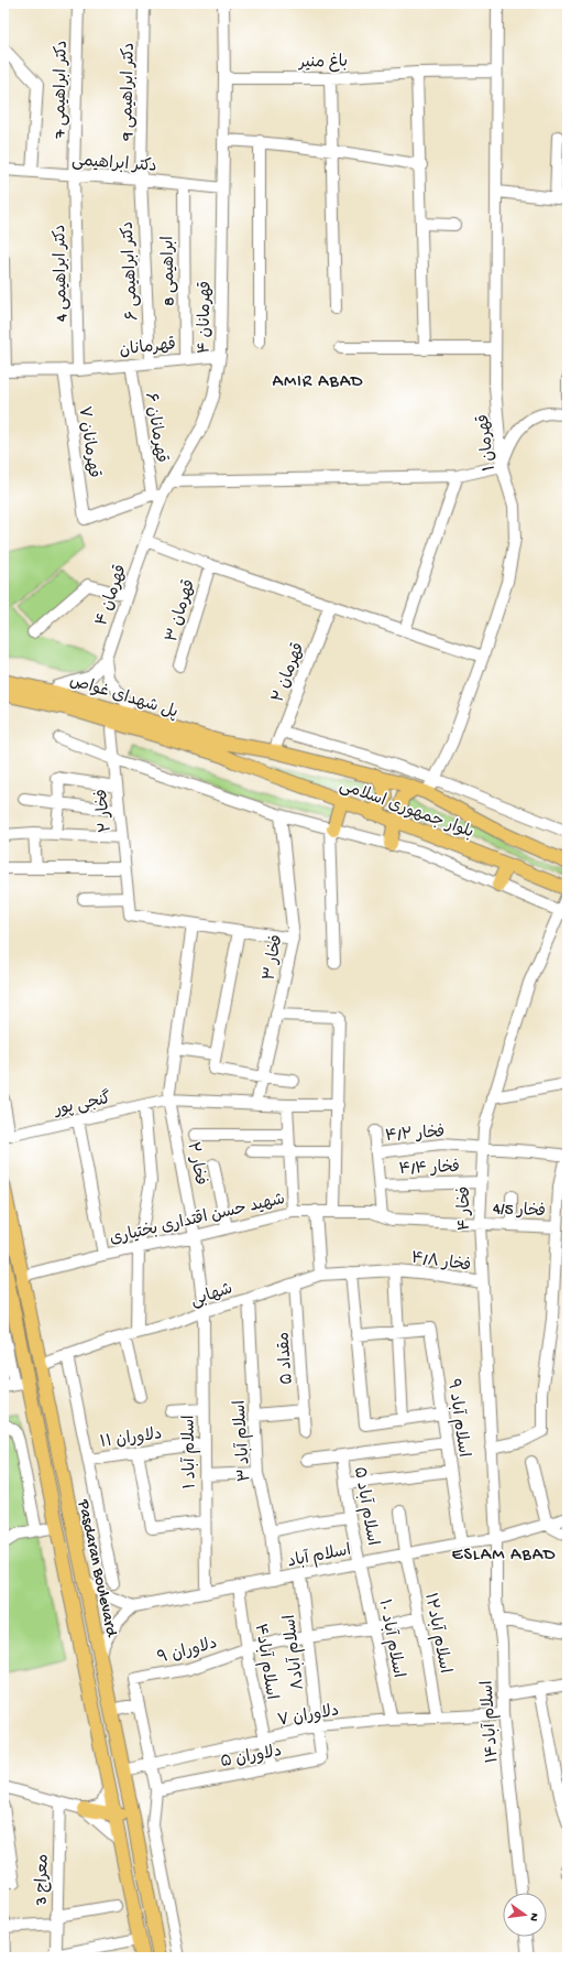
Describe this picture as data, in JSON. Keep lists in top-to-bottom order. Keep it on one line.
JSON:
{"streets":{"main road":["پل شهدای غواص","بلوار جمهوری اسلامی","Pasdaran Boulevard"],"street":["باغ منیر","دکتر ابراهیمی 7","دکتر ابراهیمی 9","دکتر ابراهیمی","دکتر ابراهیمی ۶","ابراهیمی 8","دکتر ابراهیمی 4","قهرمانان ۴","قهرمانان","قهرمانان ۶","قهرمانان ۷","قهرمان ۱","قهرمان ۴","قهرمان ۳","قهرمان ۲","فخار ۲","فخار ۳","گنجی پور","فخار ۴/۲","فخار ۴/۴","فخار ۴","فخار 4/5","شهید حسن اقتداری بختیاری","فخار ۴/۸","شهابی","مقداد ۵","اسلام آباد ۹","دلاوران ۱۱","اسلام آباد ۳","اسلام آباد ۱","اسلام آباد ۵","اسلام آباد","اسلام آباد۱۲","اسلام آباد ۱۰","دلاوران ۹","اسلام آباد۸","اسلام آباد۴","دلاوران ۷","اسلام آباد۱۴","دلاوران ۵","معراج 3"]},"crossings":[["باغ منیر","قهرمانان ۴"],["باغ منیر","قهرمان ۱"],["دکتر ابراهیمی 7","دکتر ابراهیمی"],["دکتر ابراهیمی 7","دکتر ابراهیمی 4"],["دکتر ابراهیمی 9","دکتر ابراهیمی"],["دکتر ابراهیمی 9","دکتر ابراهیمی ۶"],["دکتر ابراهیمی","دکتر ابراهیمی ۶"],["دکتر ابراهیمی","ابراهیمی 8"],["دکتر ابراهیمی","دکتر ابراهیمی 4"],["دکتر ابراهیمی","قهرمانان ۴"],["دکتر ابراهیمی ۶","قهرمانان"],["ابراهیمی 8","قهرمانان"],["دکتر ابراهیمی 4","قهرمانان"],["قهرمانان ۴","قهرمانان"],["قهرمانان ۴","قهرمانان ۶"],["قهرمانان ۴","قهرمانان ۷"],["قهرمانان ۴","قهرمان ۴"],["قهرمانان","قهرمانان ۶"],["قهرمانان","قهرمانان ۷"],["قهرمانان ۶","قهرمانان ۷"],["قهرمان ۱","بلوار جمهوری اسلامی"],["قهرمان ۲","بلوار جمهوری اسلامی"],["پل شهدای غواص","بلوار جمهوری اسلامی"],["فخار ۲","گنجی پور"],["فخار ۲","شهید حسن اقتداری بختیاری"],["فخار ۲","شهابی"],["فخار ۲","اسلام آباد ۱"],["فخار ۳","گنجی پور"],["فخار ۴/۲","فخار ۴"],["فخار ۴/۴","فخار ۴"],["فخار ۴","فخار 4/5"],["فخار ۴","فخار ۴/۸"],["فخار ۴","اسلام آباد"],["فخار ۴","اسلام آباد۱۴"],["فخار 4/5","شهید حسن اقتداری بختیاری"],["شهید حسن اقتداری بختیاری","Pasdaran Boulevard"],["فخار ۴/۸","شهابی"],["شهابی","مقداد ۵"],["شهابی","اسلام آباد ۳"],["شهابی","اسلام آباد ۱"],["شهابی","Pasdaran Boulevard"],["اسلام آباد ۹","اسلام آباد"],["دلاوران ۱۱","اسلام آباد ۱"],["اسلام آباد ۳","اسلام آباد"],["اسلام آباد ۱","اسلام آباد"],["اسلام آباد ۵","اسلام آباد"],["اسلام آباد ۵","اسلام آباد ۱۰"],["اسلام آباد","اسلام آباد۱۲"],["اسلام آباد","اسلام آباد ۱۰"],["اسلام آباد","اسلام آباد۸"],["اسلام آباد","اسلام آباد۴"],["اسلام آباد","اسلام آباد۱۴"],["Pasdaran Boulevard","دلاوران ۷"],["اسلام آباد۱۲","دلاوران ۹"],["اسلام آباد۱۲","دلاوران ۷"],["اسلام آباد ۱۰","دلاوران ۹"],["اسلام آباد ۱۰","دلاوران ۷"],["دلاوران ۹","اسلام آباد۸"],["دلاوران ۹","اسلام آباد۴"],["اسلام آباد۸","دلاوران ۷"],["اسلام آباد۸","دلاوران ۵"],["اسلام آباد۴","دلاوران ۷"],["اسلام آباد۴","دلاوران ۵"],["دلاوران ۷","اسلام آباد۱۴"],["دلاوران ۷","دلاوران ۵"]],"districts":["AMIR ABAD","ESLAM ABAD"],"north":"right"}
